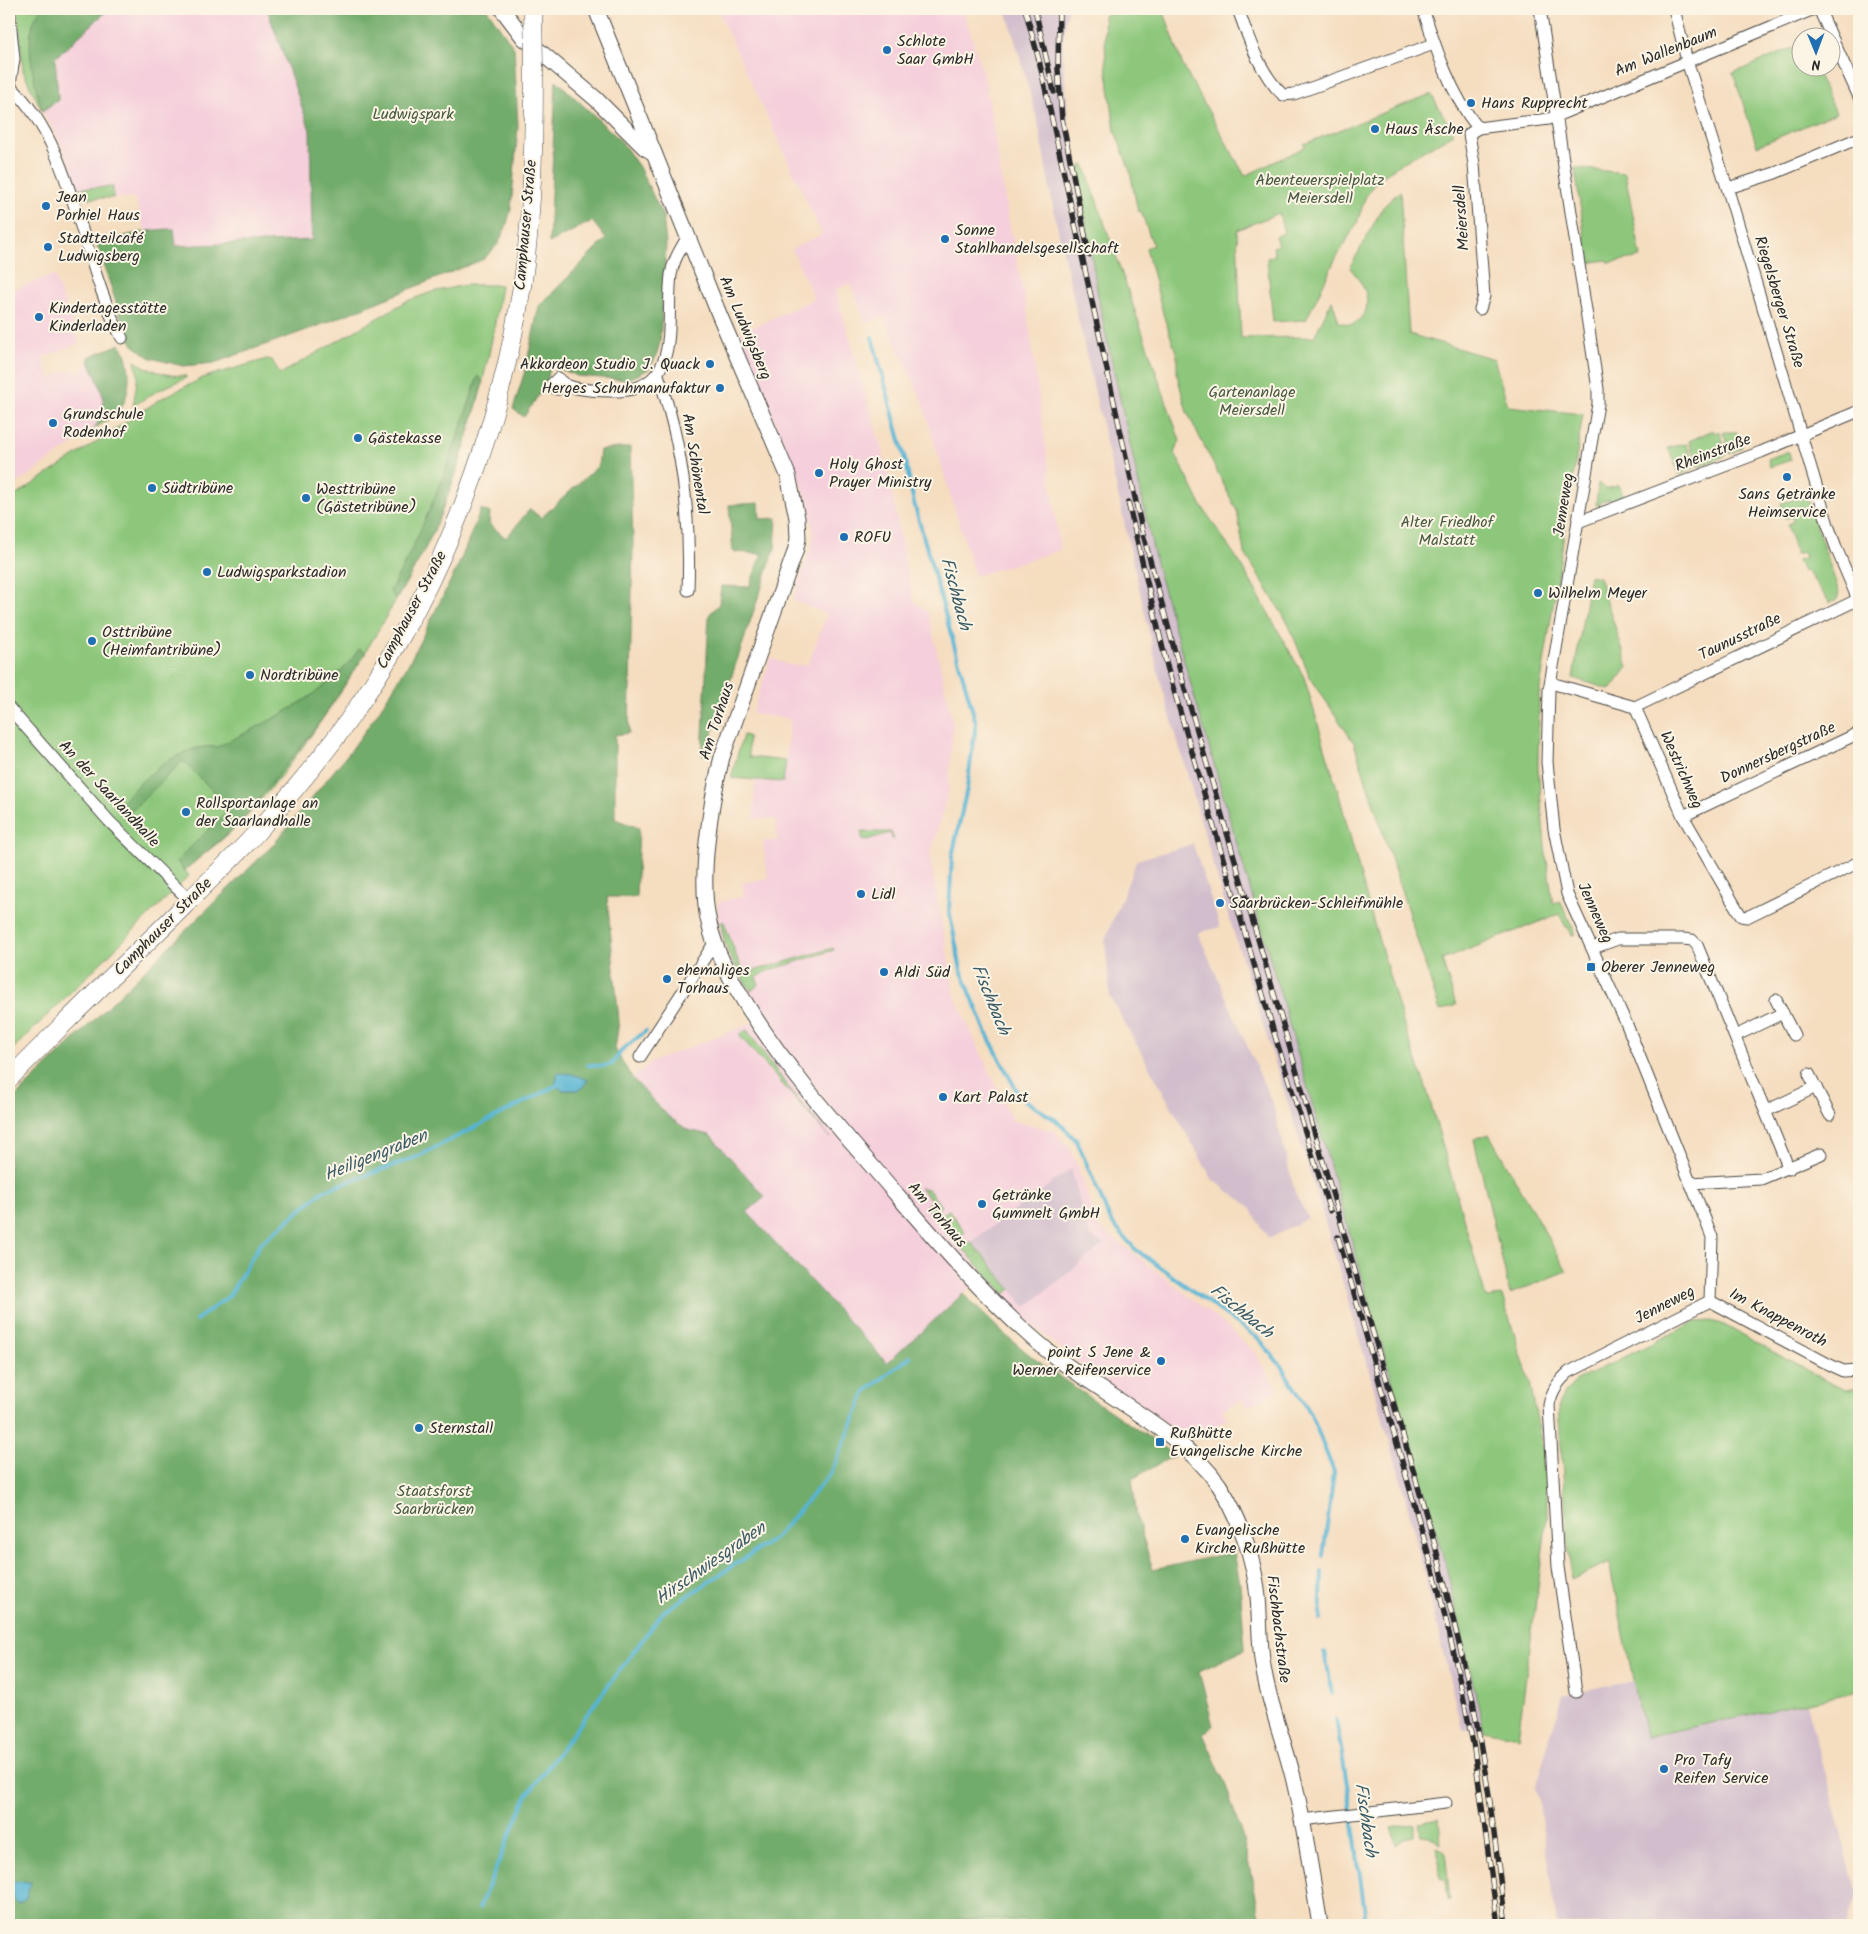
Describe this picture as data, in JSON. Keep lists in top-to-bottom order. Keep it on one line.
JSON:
{"streets":{"main road":["Camphauser Straße","Am Ludwigsberg","Am Torhaus","Fischbachstraße"],"street":["Am Wallenbaum","Meiersdell","Riegelsberger Straße","Rheinstraße","Am Schönental","Jenneweg","Taunusstraße","Donnersbergstraße","Westrichweg","An der Saarlandhalle","Im Knappenroth"]},"crossings":[["Am Wallenbaum","Meiersdell"],["Am Wallenbaum","Riegelsberger Straße"],["Am Wallenbaum","Jenneweg"],["Camphauser Straße","An der Saarlandhalle"],["Riegelsberger Straße","Rheinstraße"],["Riegelsberger Straße","Taunusstraße"],["Am Ludwigsberg","Am Torhaus"],["Rheinstraße","Jenneweg"],["Jenneweg","Im Knappenroth"],["Taunusstraße","Westrichweg"],["Am Torhaus","Fischbachstraße"],["Donnersbergstraße","Westrichweg"]],"water":["Fischbach","Heiligengraben","Hirschwiesgraben"],"parks":["Ludwigspark","Abenteuerspielplatz Meiersdell","Gartenanlage Meiersdell","Alter Friedhof Malstatt","Staatsforst Saarbrücken"],"places":{"other":["Schlote Saar GmbH","Hans Rupprecht","Haus Äsche","Jean Porhiel Haus","Sonne Stahlhandelsgesellschaft","Stadtteilcafé Ludwigsberg","Kindertagesstätte Kinderladen","Akkordeon Studio J. Quack","Herges Schuhmanufaktur","Grundschule Rodenhof","Gästekasse","Holy Ghost Prayer Ministry","Sans Getränke Heimservice","Südtribüne","Westtribüne (Gästetribüne)","ROFU","Ludwigsparkstadion","Wilhelm Meyer","Osttribüne (Heimfantribüne)","Nordtribüne","Rollsportanlage an der Saarlandhalle","Lidl","Saarbrücken-Schleifmühle","Aldi Süd","ehemaliges Torhaus","Kart Palast","Getränke Gummelt GmbH","point S Jene & Werner Reifenservice","Sternstall","Evangelische Kirche Rußhütte","Pro Tafy Reifen Service"],"transit":["Oberer Jenneweg","Rußhütte Evangelische Kirche"]},"north":"bottom"}
